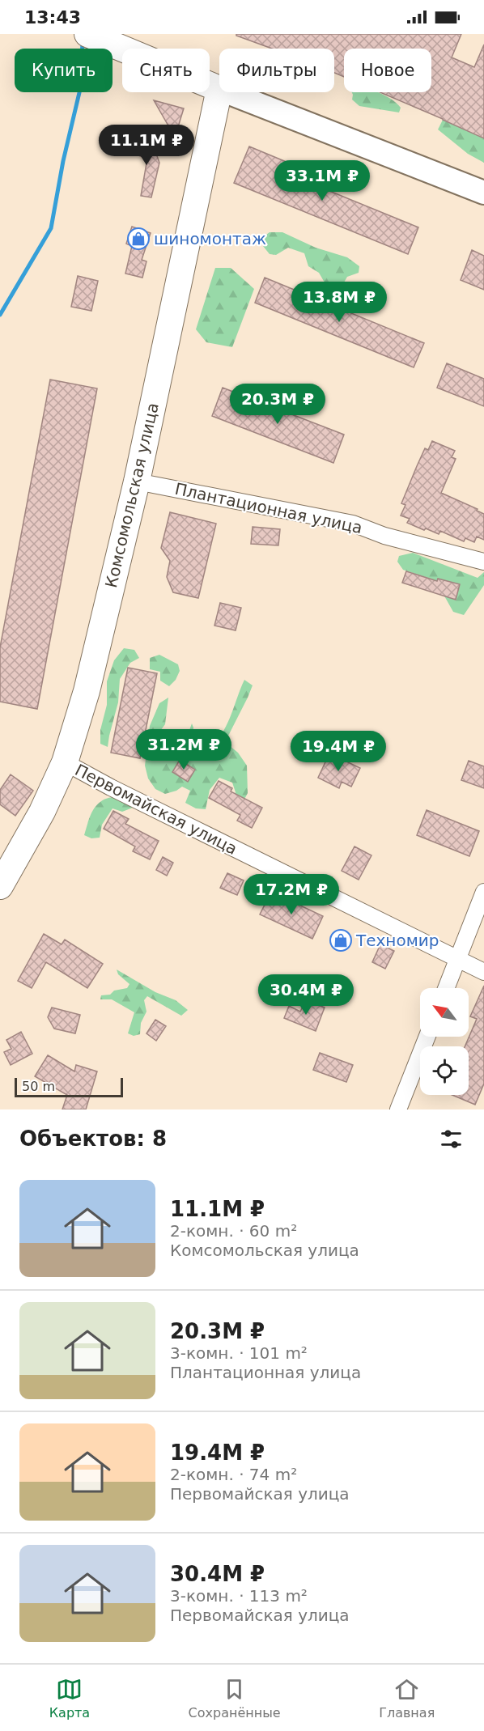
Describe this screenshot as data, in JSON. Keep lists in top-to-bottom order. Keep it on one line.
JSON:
{"streets":{"main road":["Комсомольская улица"],"street":["Плантационная улица","Первомайская улица"]},"crossings":[["Комсомольская улица","Плантационная улица"],["Комсомольская улица","Первомайская улица"]],"places":{"shop":["шиномонтаж","Техномир"]},"scale_bar":"50 m","north":"top left","page":{"status":"13:43","chip":["Купить","Снять","Фильтры","Новое"],"price":["11.1M ₽","33.1M ₽","13.8M ₽","20.3M ₽","31.2M ₽","19.4M ₽","17.2M ₽","30.4M ₽"],"scale":"50 m","heading":"Объектов: 8","list":[{"name":"11.1M ₽","note":"2-комн. · 60 m² · Комсомольская улица"},{"name":"20.3M ₽","note":"3-комн. · 101 m² · Плантационная улица"},{"name":"19.4M ₽","note":"2-комн. · 74 m² · Первомайская улица"},{"name":"30.4M ₽","note":"3-комн. · 113 m² · Первомайская улица"}],"tabs":["Карта","Сохранённые","Главная"]}}
